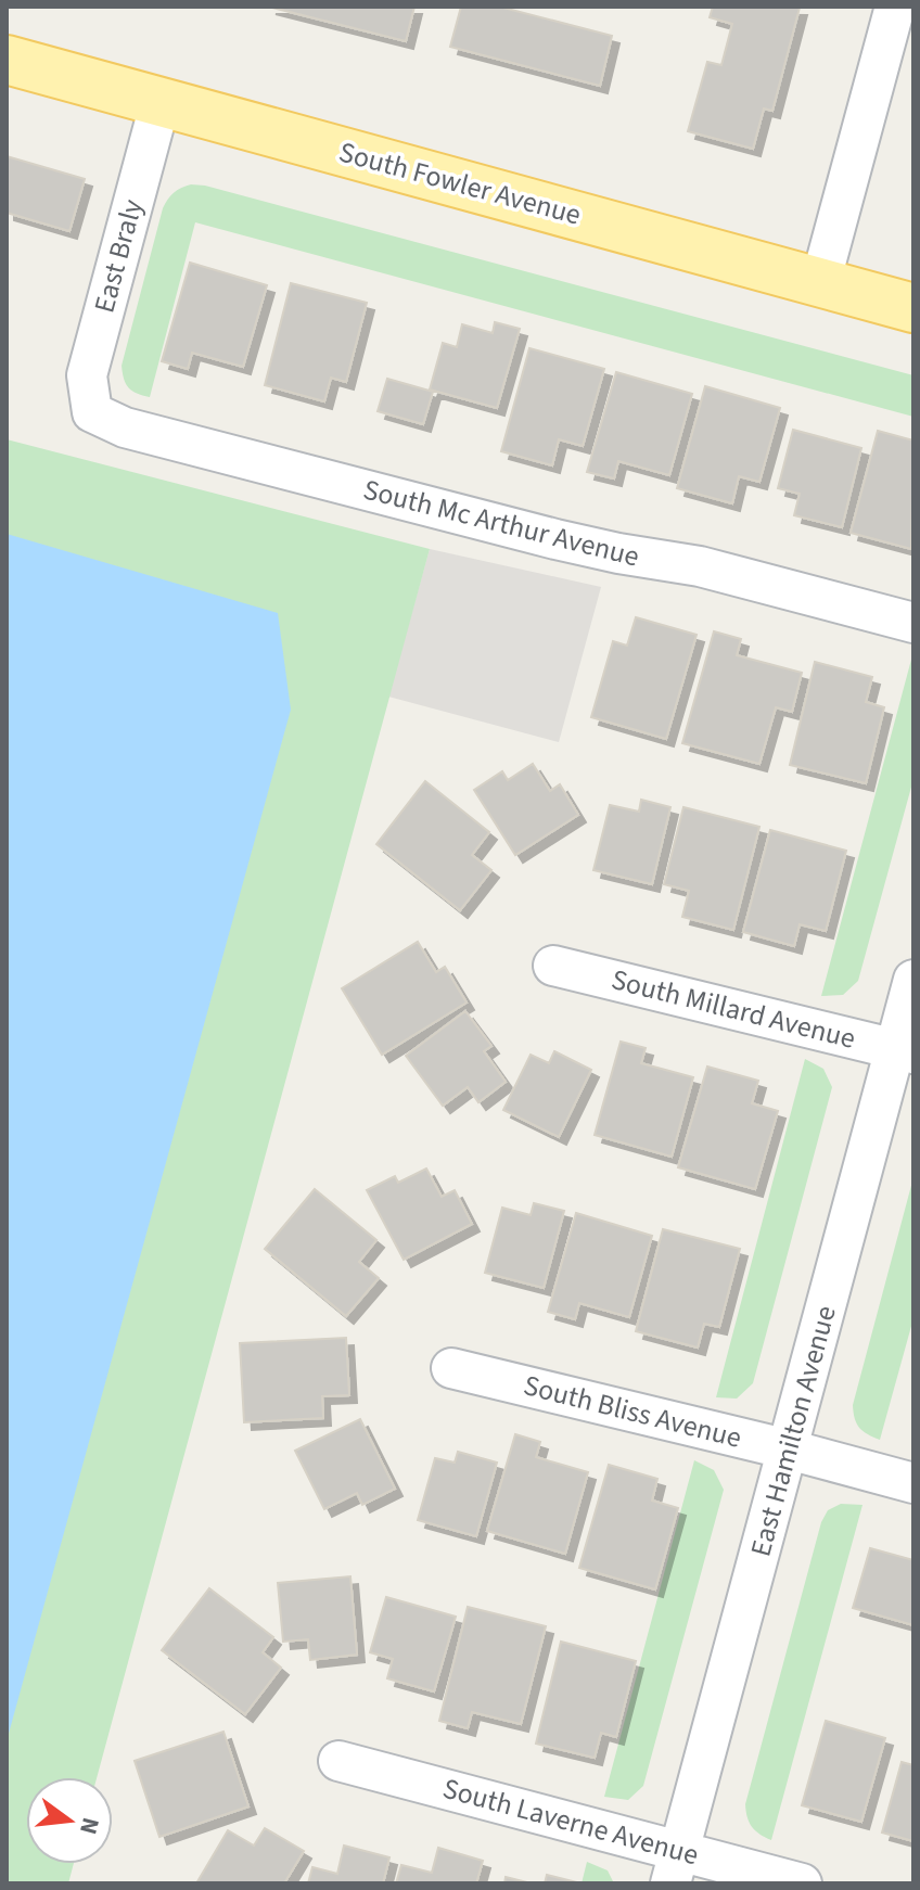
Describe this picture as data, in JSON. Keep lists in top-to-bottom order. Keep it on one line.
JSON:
{"streets":{"main road":["South Fowler Avenue"],"street":["East Braly","South Mc Arthur Avenue","South Millard Avenue","South Bliss Avenue","East Hamilton Avenue","South Laverne Avenue"]},"crossings":[["South Fowler Avenue","East Braly"],["East Braly","South Mc Arthur Avenue"],["South Millard Avenue","East Hamilton Avenue"],["South Bliss Avenue","East Hamilton Avenue"],["East Hamilton Avenue","South Laverne Avenue"]],"north":"right"}
